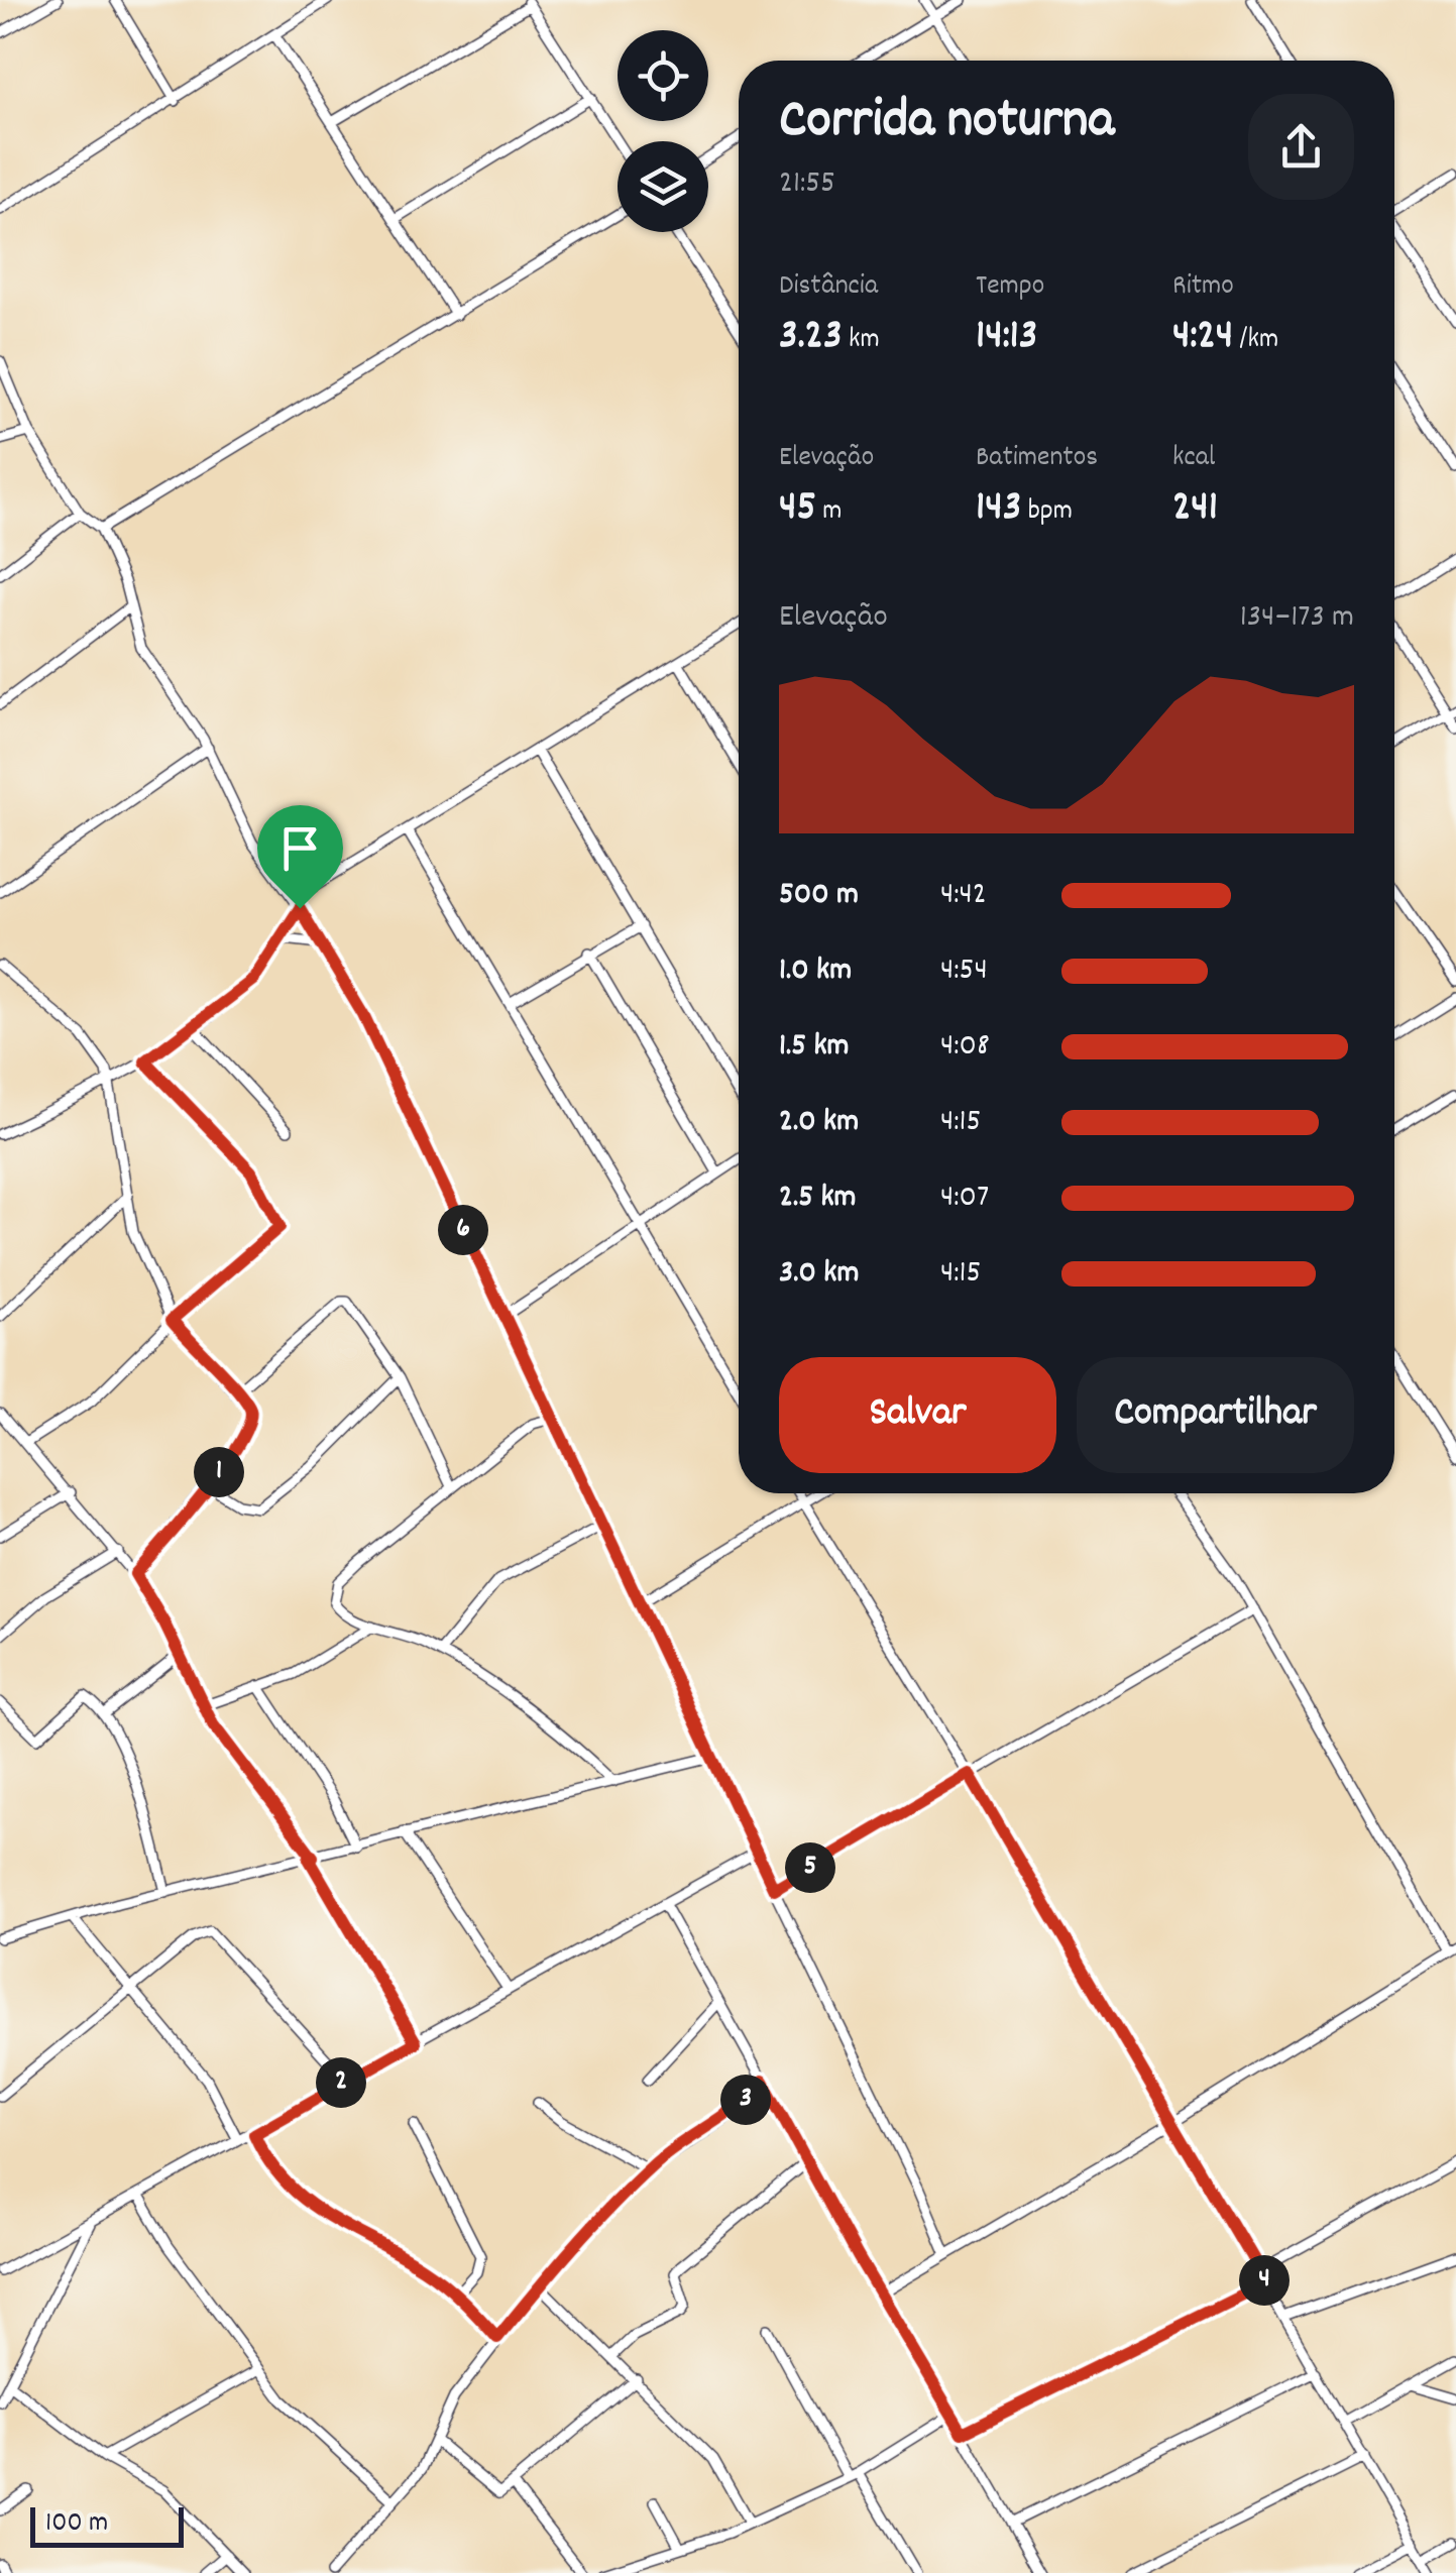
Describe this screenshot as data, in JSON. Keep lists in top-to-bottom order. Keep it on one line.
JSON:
{"scale_bar":"100 m","page":{"heading":["Corrida noturna","21:55"],"stats":[["Distância","3.23 km"],["Tempo","14:13"],["Ritmo","4:24 /km"],["Elevação","45 m"],["Batimentos","143 bpm"],["kcal","241"]],"chart":["Elevação","134–173 m"],"list":[{"name":"500 m","note":"4:42"},{"name":"1.0 km","note":"4:54"},{"name":"1.5 km","note":"4:08"},{"name":"2.0 km","note":"4:15"},{"name":"2.5 km","note":"4:07"},{"name":"3.0 km","note":"4:15"}],"pins":["6","1","5","2","3","4"],"buttons":["Salvar","Compartilhar"],"scale":"100 m"}}
